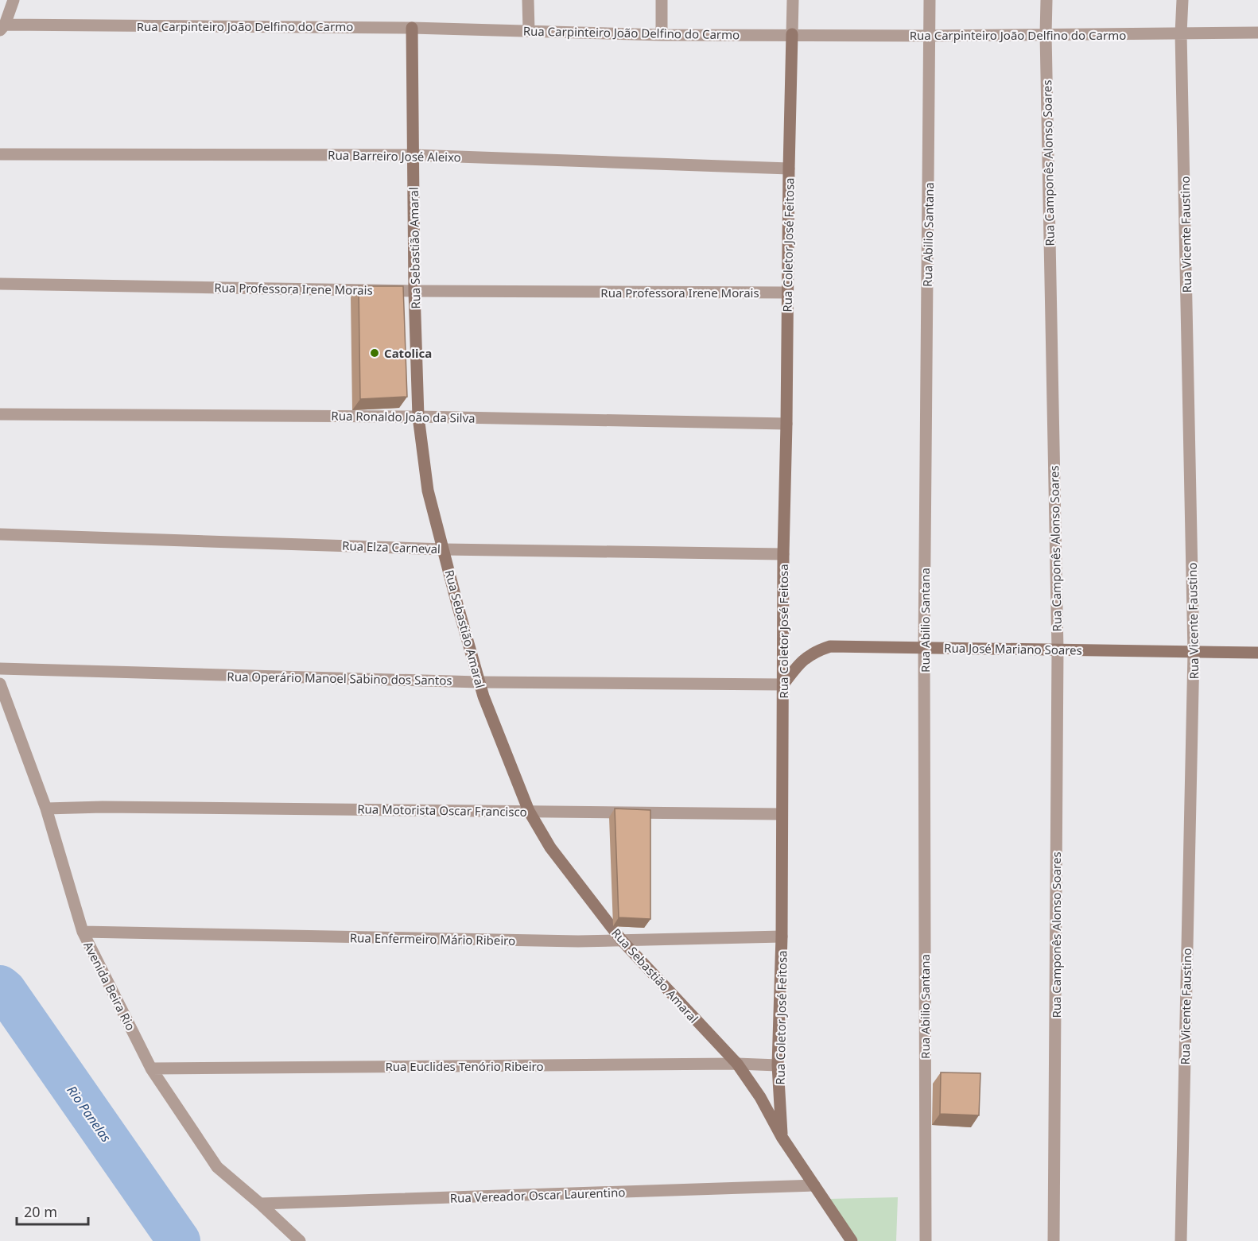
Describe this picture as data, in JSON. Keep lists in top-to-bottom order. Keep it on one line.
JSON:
{"streets":{"street":["Rua Carpinteiro João Delfino do Carmo","Rua Barreiro José Aleixo","Rua Camponês Alonso Soares","Rua Abilio Santana","Rua Vicente Faustino","Rua Coletor José Feitosa","Rua Sebastião Amaral","Rua Professora Irene Morais","Rua Ronaldo João da Silva","Rua Elza Carneval","Rua José Mariano Soares","Rua Operário Manoel Sabino dos Santos","Rua Motorista Oscar Francisco","Rua Enfermeiro Mário Ribeiro","Avenida Beira Rio","Rua Euclides Tenório Ribeiro","Rua Vereador Oscar Laurentino"]},"crossings":[["Rua Carpinteiro João Delfino do Carmo","Rua Camponês Alonso Soares"],["Rua Carpinteiro João Delfino do Carmo","Rua Abilio Santana"],["Rua Carpinteiro João Delfino do Carmo","Rua Vicente Faustino"],["Rua Carpinteiro João Delfino do Carmo","Rua Coletor José Feitosa"],["Rua Carpinteiro João Delfino do Carmo","Rua Sebastião Amaral"],["Rua Barreiro José Aleixo","Rua Coletor José Feitosa"],["Rua Barreiro José Aleixo","Rua Sebastião Amaral"],["Rua Camponês Alonso Soares","Rua José Mariano Soares"],["Rua Abilio Santana","Rua José Mariano Soares"],["Rua Vicente Faustino","Rua José Mariano Soares"],["Rua Coletor José Feitosa","Rua Sebastião Amaral"],["Rua Coletor José Feitosa","Rua Professora Irene Morais"],["Rua Coletor José Feitosa","Rua Ronaldo João da Silva"],["Rua Coletor José Feitosa","Rua Elza Carneval"],["Rua Coletor José Feitosa","Rua José Mariano Soares"],["Rua Coletor José Feitosa","Rua Operário Manoel Sabino dos Santos"],["Rua Coletor José Feitosa","Rua Motorista Oscar Francisco"],["Rua Coletor José Feitosa","Rua Enfermeiro Mário Ribeiro"],["Rua Coletor José Feitosa","Rua Euclides Tenório Ribeiro"],["Rua Sebastião Amaral","Rua Professora Irene Morais"],["Rua Sebastião Amaral","Rua Ronaldo João da Silva"],["Rua Sebastião Amaral","Rua Elza Carneval"],["Rua Sebastião Amaral","Rua Operário Manoel Sabino dos Santos"],["Rua Sebastião Amaral","Rua Motorista Oscar Francisco"],["Rua Sebastião Amaral","Rua Enfermeiro Mário Ribeiro"],["Rua Sebastião Amaral","Rua Euclides Tenório Ribeiro"],["Rua José Mariano Soares","Rua Operário Manoel Sabino dos Santos"],["Rua Motorista Oscar Francisco","Avenida Beira Rio"],["Rua Enfermeiro Mário Ribeiro","Avenida Beira Rio"],["Avenida Beira Rio","Rua Euclides Tenório Ribeiro"],["Avenida Beira Rio","Rua Vereador Oscar Laurentino"]],"water":["Rio Panelas"],"places":["Catolica"],"scale_bar":"20 m"}
